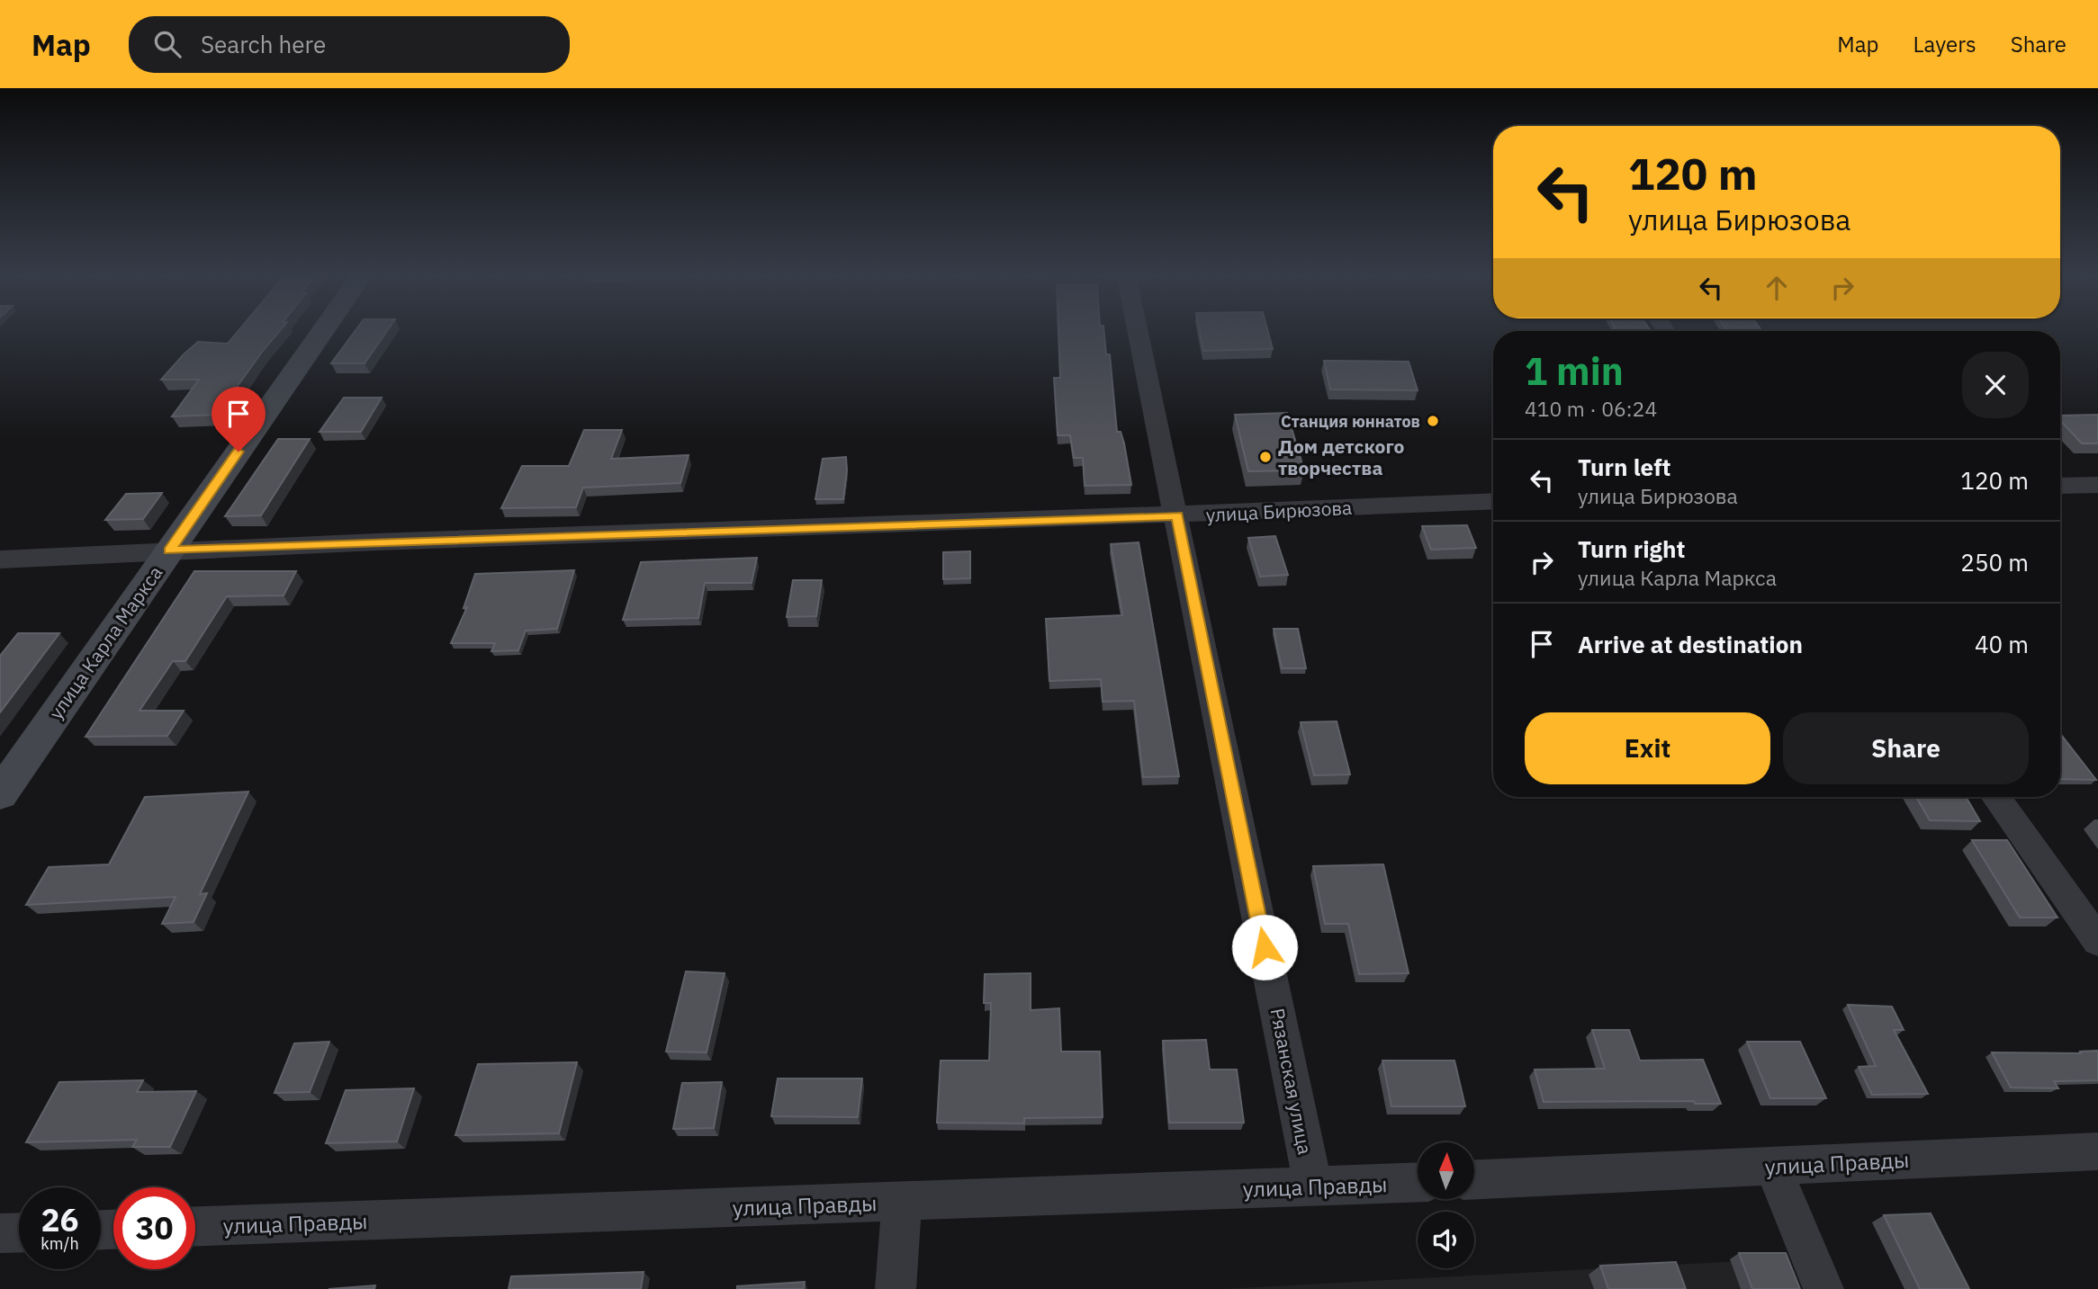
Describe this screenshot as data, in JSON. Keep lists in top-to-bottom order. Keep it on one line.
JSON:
{"streets":{"main road":["улица Карла Маркса"],"street":["улица Бирюзова","Рязанская улица","улица Правды"]},"crossings":[["улица Бирюзова","улица Карла Маркса"],["улица Бирюзова","Рязанская улица"],["Рязанская улица","улица Правды"]],"places":["Станция юннатов","Дом детского творчества"],"north":"top","page":{"header":"Map","search":"Search here","nav":["Map","Layers","Share"],"turn":["120 m","улица Бирюзова"],"heading":["1 min","410 m · 06:24"],"list":[{"name":"Turn left","note":"улица Бирюзова","value":"120 m"},{"name":"Turn right","note":"улица Карла Маркса","value":"250 m"},{"name":"Arrive at destination","value":"40 m"}],"buttons":["Exit","Share"],"speed":"26 km/h","limit":"30"}}
